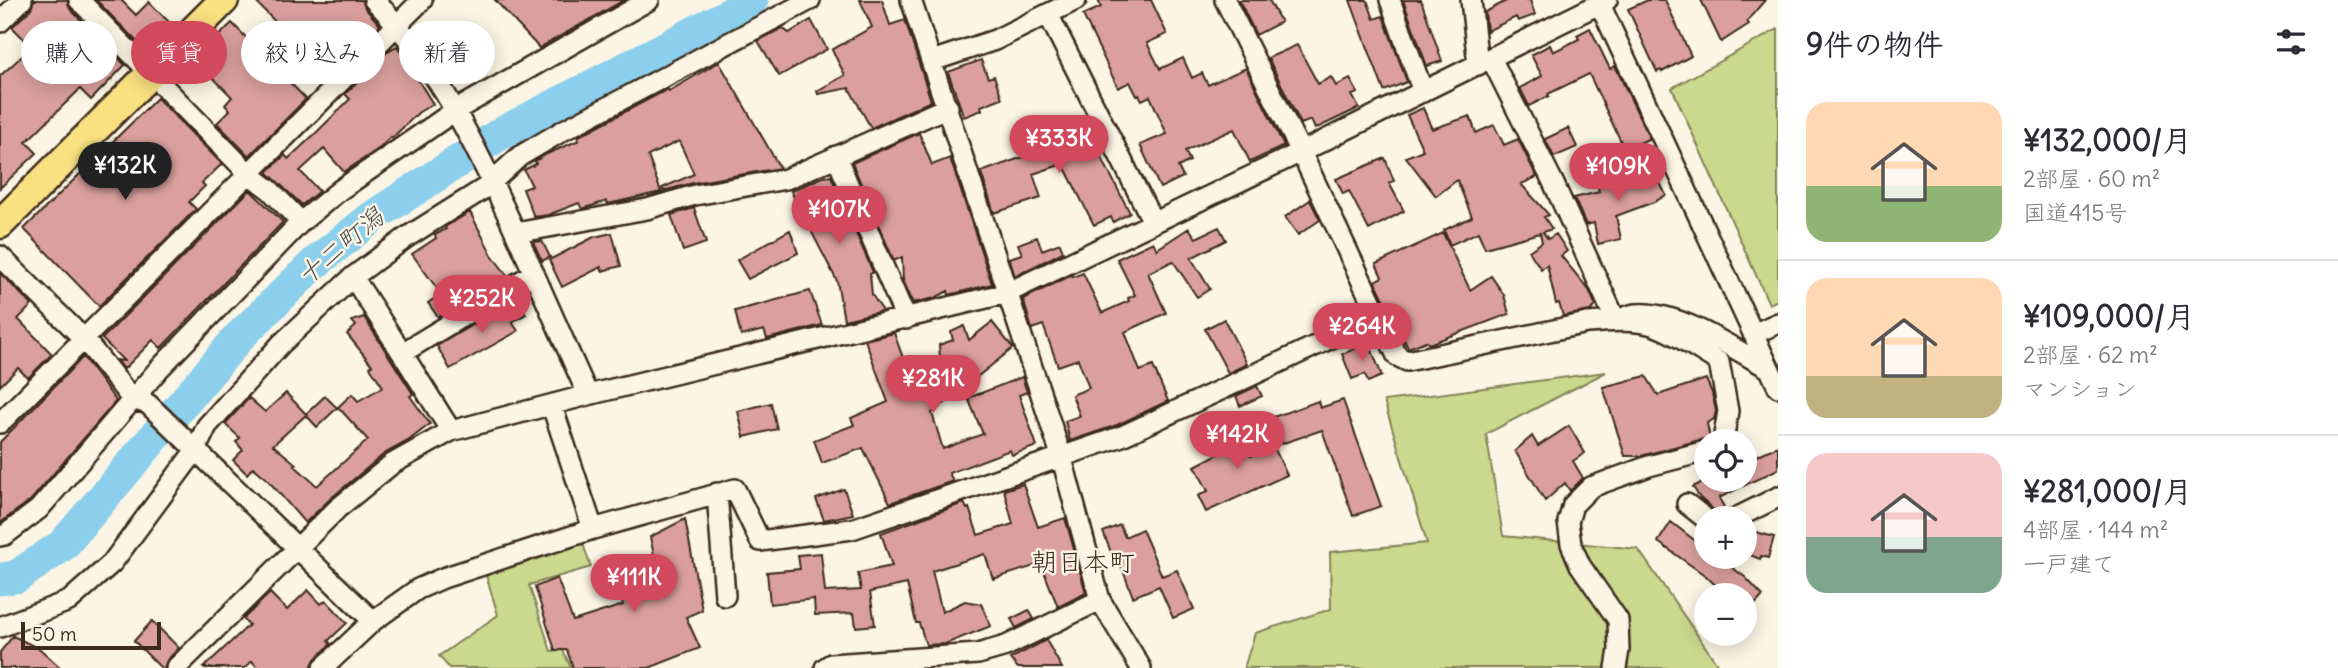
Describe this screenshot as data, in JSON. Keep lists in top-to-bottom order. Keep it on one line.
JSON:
{"districts":["朝日本町"],"water":["十二町潟"],"scale_bar":"50 m","page":{"heading":"9件の物件","chip":["購入","賃貸","絞り込み","新着"],"list":[{"name":"¥132,000/月","note":"2部屋 · 60 m² · 国道415号"},{"name":"¥109,000/月","note":"2部屋 · 62 m² · マンション"},{"name":"¥281,000/月","note":"4部屋 · 144 m² · 一戸建て"}],"price":["¥333K","¥132K","¥109K","¥107K","¥252K","¥264K","¥281K","¥142K","¥111K"],"map_buttons":["+","−"],"scale":"50 m"}}
